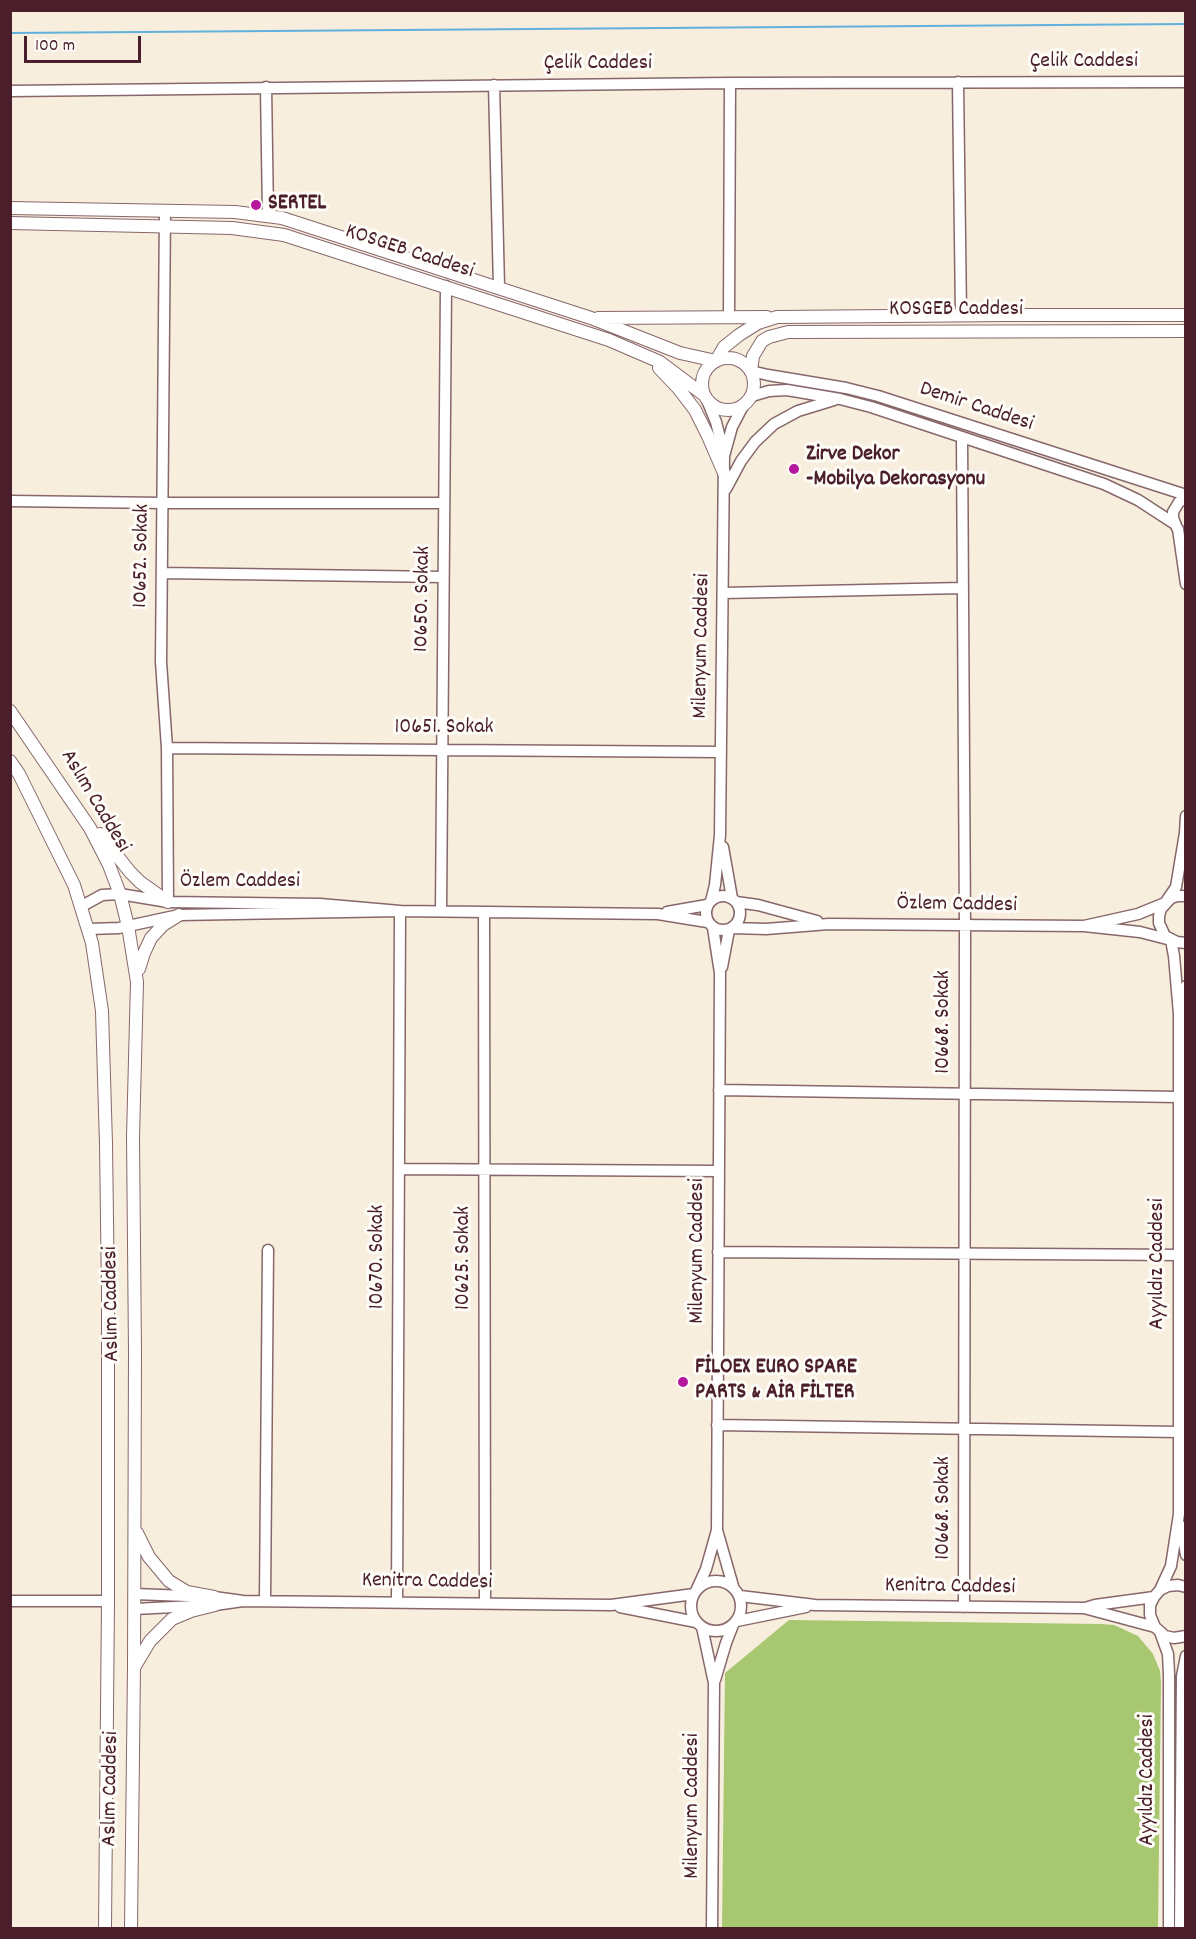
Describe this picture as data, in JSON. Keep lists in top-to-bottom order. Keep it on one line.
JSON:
{"streets":{"main road":["KOSGEB Caddesi","Aslım Caddesi"],"street":["Çelik Caddesi","Demir Caddesi","10652. Sokak","10650. Sokak","Milenyum Caddesi","10651. Sokak","Özlem Caddesi","10668. Sokak","10670. Sokak","10625. Sokak","Ayyıldız Caddesi","Kenitra Caddesi"]},"crossings":[["KOSGEB Caddesi","Demir Caddesi"],["KOSGEB Caddesi","10652. Sokak"],["KOSGEB Caddesi","10650. Sokak"],["KOSGEB Caddesi","Milenyum Caddesi"],["Demir Caddesi","Milenyum Caddesi"],["Demir Caddesi","10668. Sokak"],["10652. Sokak","10651. Sokak"],["10652. Sokak","Özlem Caddesi"],["10650. Sokak","10651. Sokak"],["10650. Sokak","Özlem Caddesi"],["Milenyum Caddesi","10651. Sokak"],["Aslım Caddesi","Özlem Caddesi"],["Aslım Caddesi","Kenitra Caddesi"],["Özlem Caddesi","10668. Sokak"],["Özlem Caddesi","10670. Sokak"],["Özlem Caddesi","10625. Sokak"],["Özlem Caddesi","Ayyıldız Caddesi"],["10668. Sokak","Kenitra Caddesi"],["10670. Sokak","Kenitra Caddesi"],["10625. Sokak","Kenitra Caddesi"]],"places":["SERTEL","Zirve Dekor -Mobilya Dekorasyonu","FİLOEX EURO SPARE PARTS & AİR FİLTER"],"scale_bar":"100 m"}
